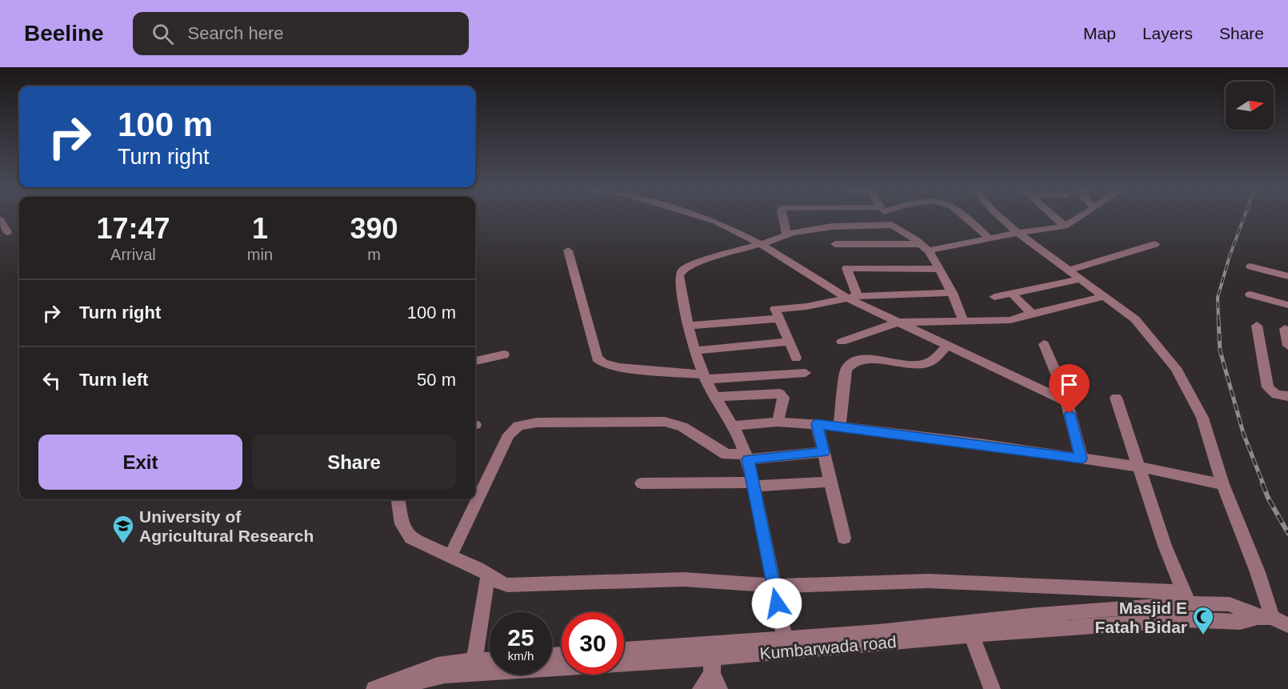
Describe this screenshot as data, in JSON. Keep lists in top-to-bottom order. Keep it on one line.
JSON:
{"streets":{"street":["Kumbarwada road"]},"places":{"school or university":["University of Agricultural Research"],"mosque":["Masjid E Fatah Bidar"]},"north":"right","page":{"header":"Beeline","search":"Search here","nav":["Map","Layers","Share"],"turn":["100 m","Turn right"],"eta":["17:47","Arrival","1","min","390","m"],"list":[{"name":"Turn right","value":"100 m"},{"name":"Turn left","value":"50 m"}],"buttons":["Exit","Share"],"speed":"25 km/h","limit":"30"}}
